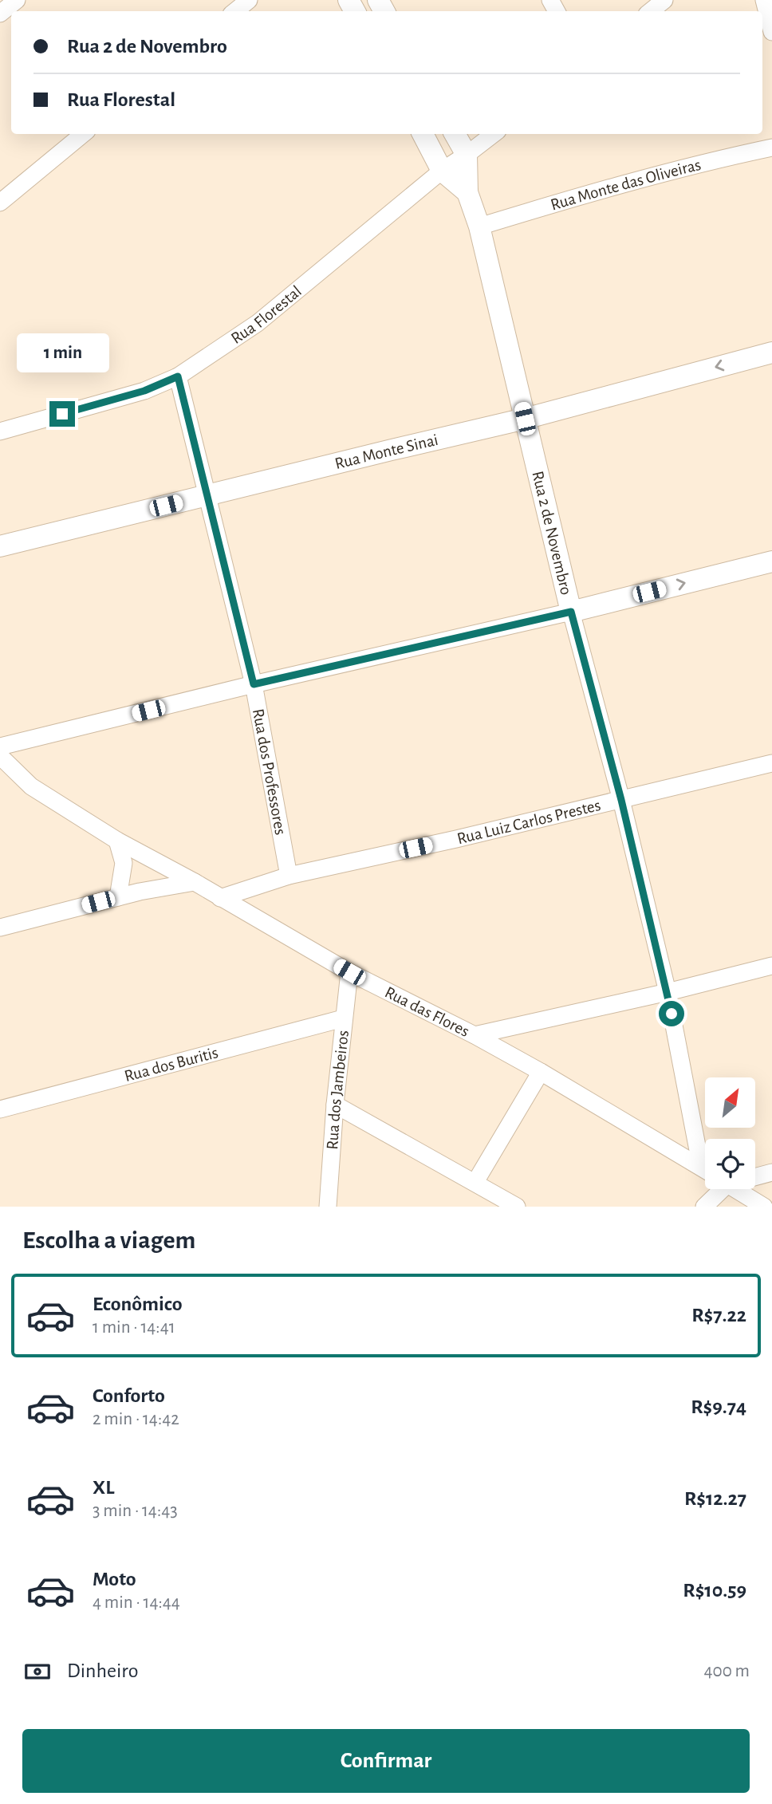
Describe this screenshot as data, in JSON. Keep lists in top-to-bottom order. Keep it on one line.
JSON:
{"streets":{"street":["Rua Monte das Oliveiras","Rua Florestal","Rua Monte Sinai","Rua 2 de Novembro","Rua dos Professores","Rua Luiz Carlos Prestes","Rua das Flores","Rua dos Buritis","Rua dos Jambeiros"]},"crossings":[["Rua Monte das Oliveiras","Rua 2 de Novembro"],["Rua Florestal","Rua 2 de Novembro"],["Rua Florestal","Rua dos Professores"],["Rua Monte Sinai","Rua 2 de Novembro"],["Rua Monte Sinai","Rua dos Professores"],["Rua 2 de Novembro","Rua Luiz Carlos Prestes"],["Rua dos Professores","Rua Luiz Carlos Prestes"],["Rua Luiz Carlos Prestes","Rua das Flores"],["Rua das Flores","Rua dos Jambeiros"],["Rua dos Buritis","Rua dos Jambeiros"]],"north":"top right","page":{"banner":["Rua 2 de Novembro","Rua Florestal"],"bubble":"1 min","heading":"Escolha a viagem","list":[{"name":"Econômico","note":"1 min · 14:41","value":"R$7.22"},{"name":"Conforto","note":"2 min · 14:42","value":"R$9.74"},{"name":"XL","note":"3 min · 14:43","value":"R$12.27"},{"name":"Moto","note":"4 min · 14:44","value":"R$10.59"}],"pay":["Dinheiro","400 m"],"buttons":"Confirmar"}}
